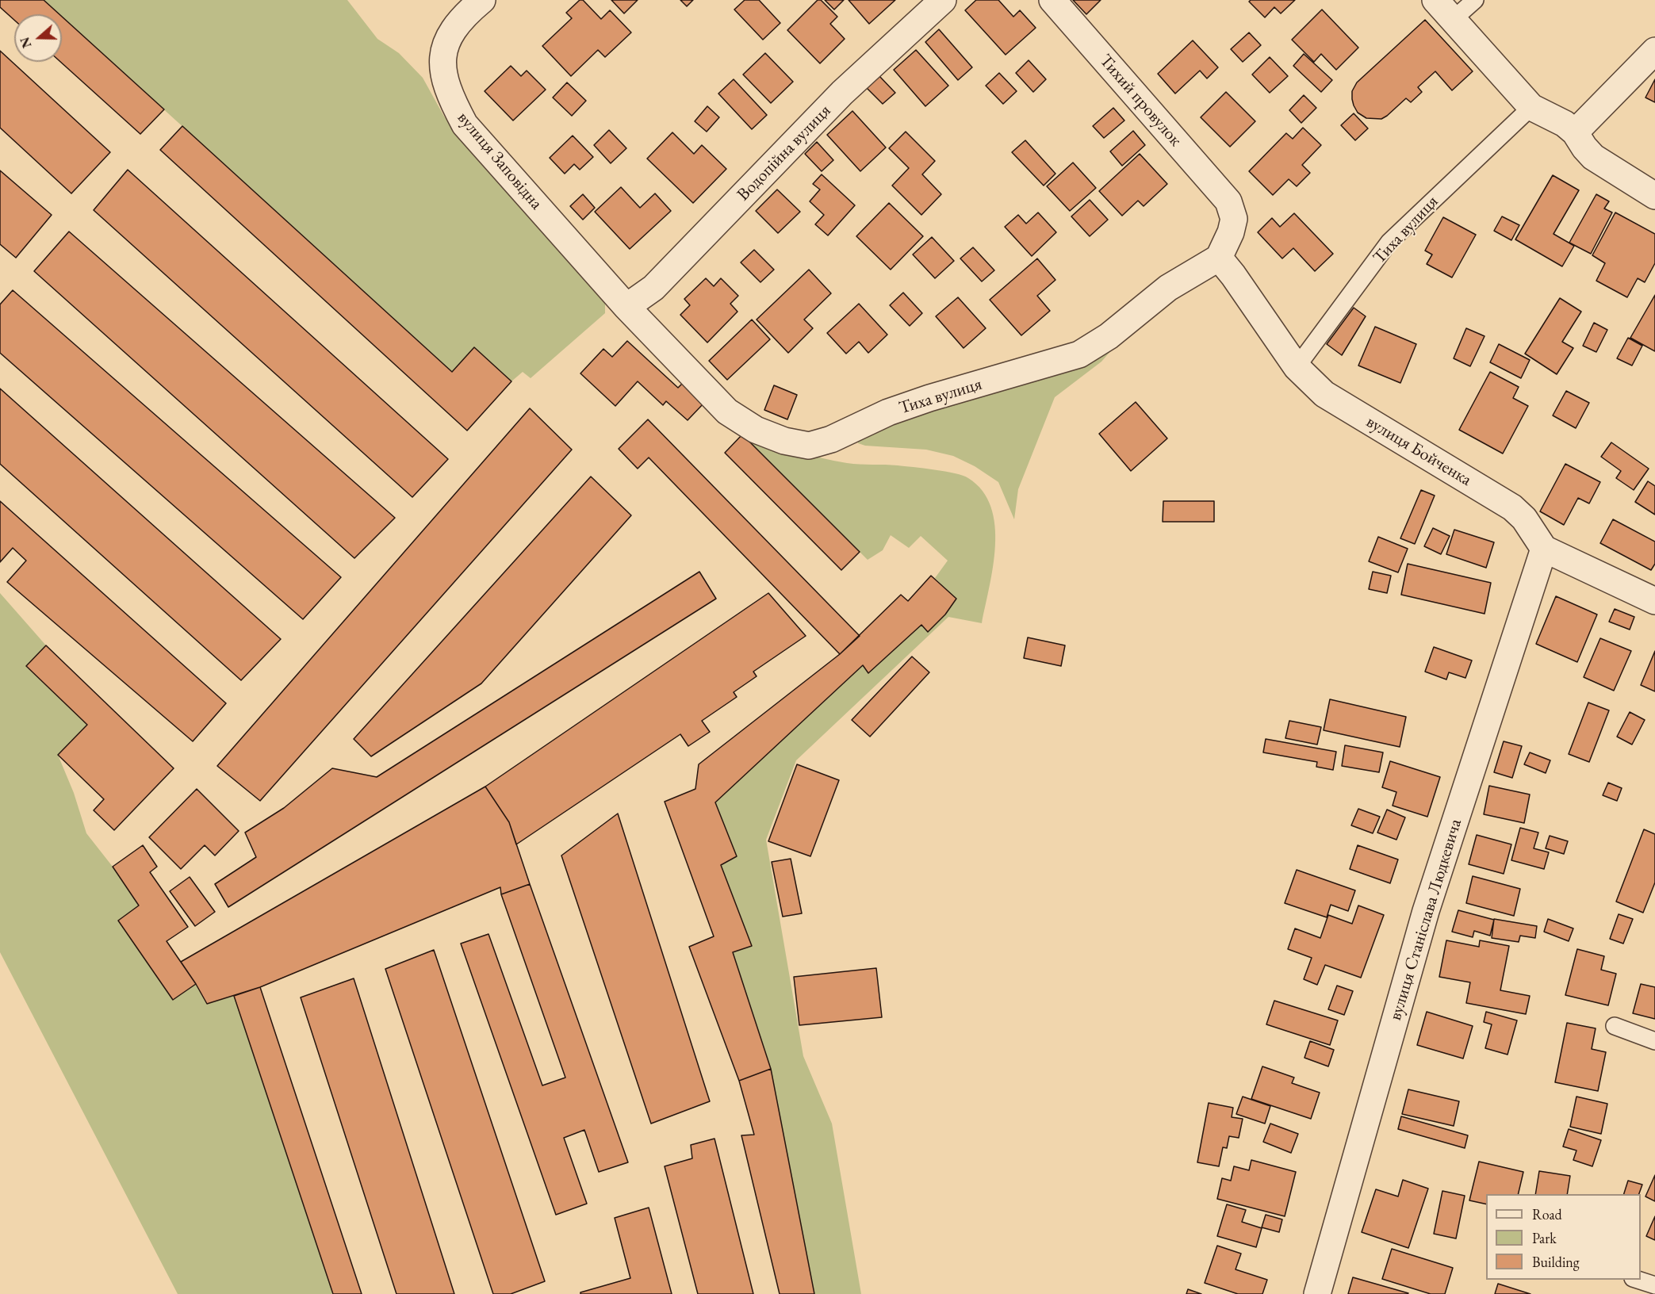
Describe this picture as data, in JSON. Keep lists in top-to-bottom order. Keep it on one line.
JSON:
{"streets":{"street":["Тихий провулок","Водопійна вулиця","вулиця Заповідна","Тиха вулиця","вулиця Бойченка","вулиця Станіслава Людкевича"]},"crossings":[["Тихий провулок","Тиха вулиця"],["Тихий провулок","вулиця Бойченка"],["Водопійна вулиця","вулиця Заповідна"],["Водопійна вулиця","Тиха вулиця"],["вулиця Заповідна","Тиха вулиця"],["Тиха вулиця","вулиця Бойченка"],["вулиця Бойченка","вулиця Станіслава Людкевича"]],"legend":["Road","Park","Building"],"north":"left"}
